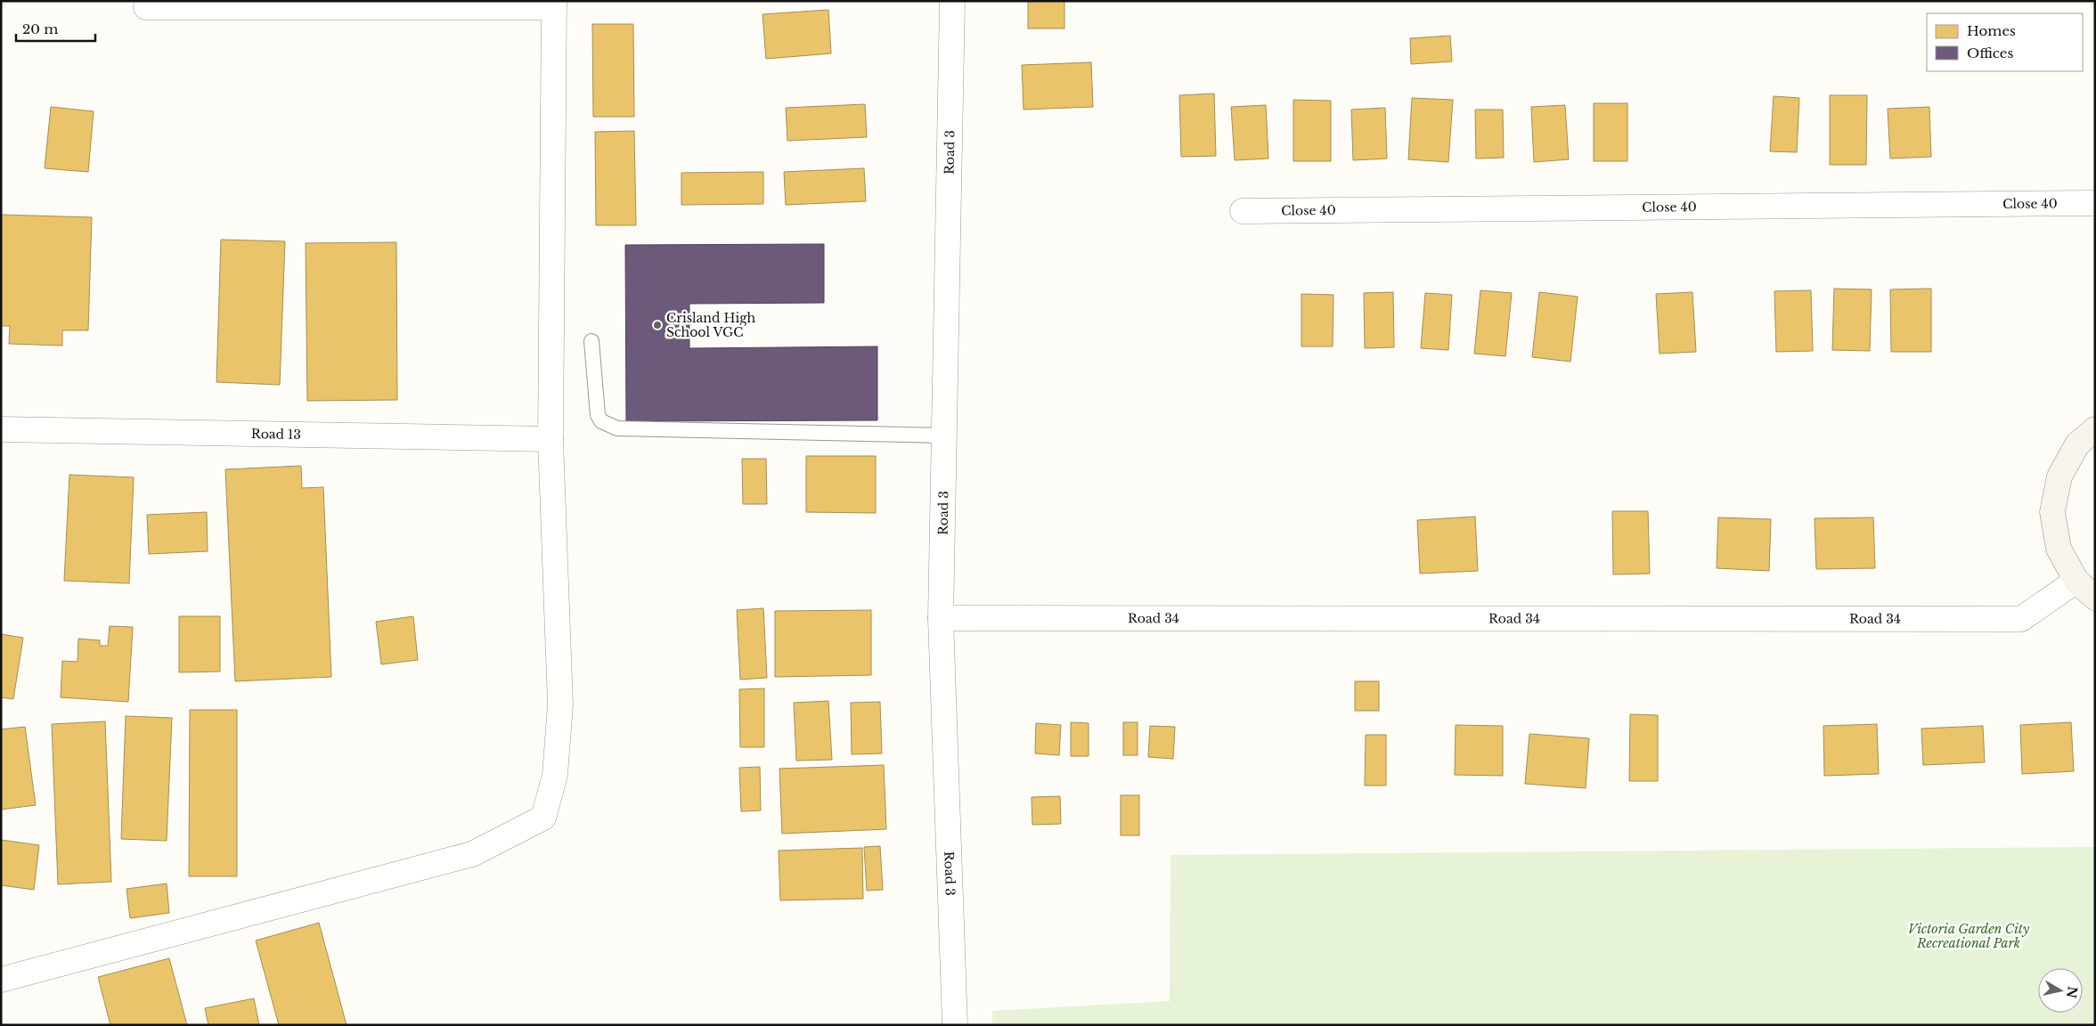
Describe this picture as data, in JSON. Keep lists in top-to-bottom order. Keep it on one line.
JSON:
{"streets":{"street":["Road 3","Close 40","Road 13","Road 34"]},"crossings":[["Road 3","Road 34"]],"parks":["Victoria Garden City Recreational Park"],"places":["Crisland High School VGC"],"legend":["Homes","Offices"],"scale_bar":"20 m","north":"right"}
